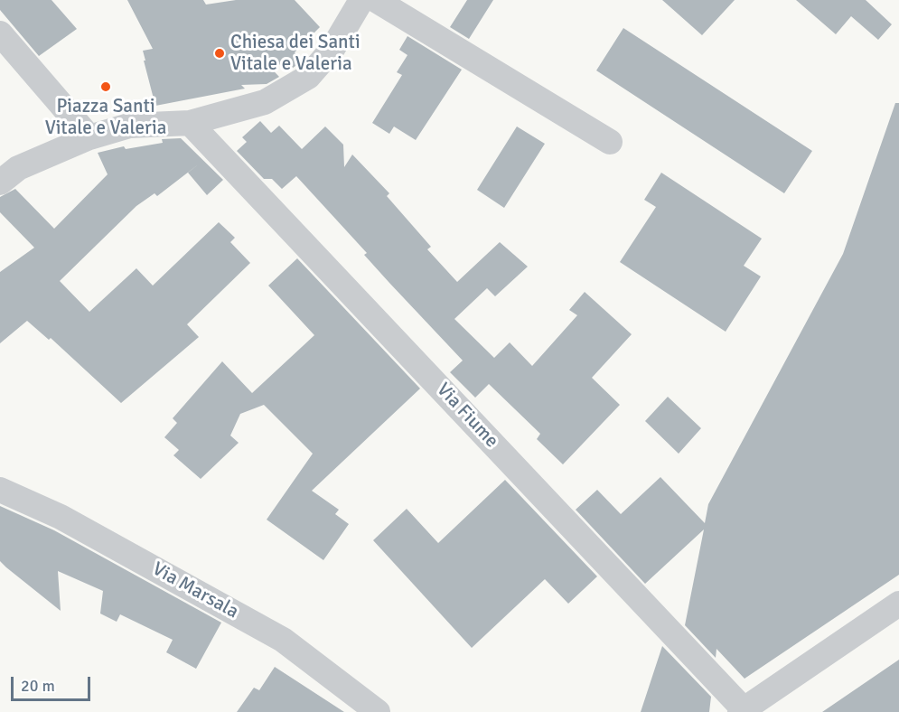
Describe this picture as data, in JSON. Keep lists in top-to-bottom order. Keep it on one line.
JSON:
{"streets":{"street":["Via Fiume","Via Marsala"]},"places":["Chiesa dei Santi Vitale e Valeria","Piazza Santi Vitale e Valeria"],"scale_bar":"20 m"}
